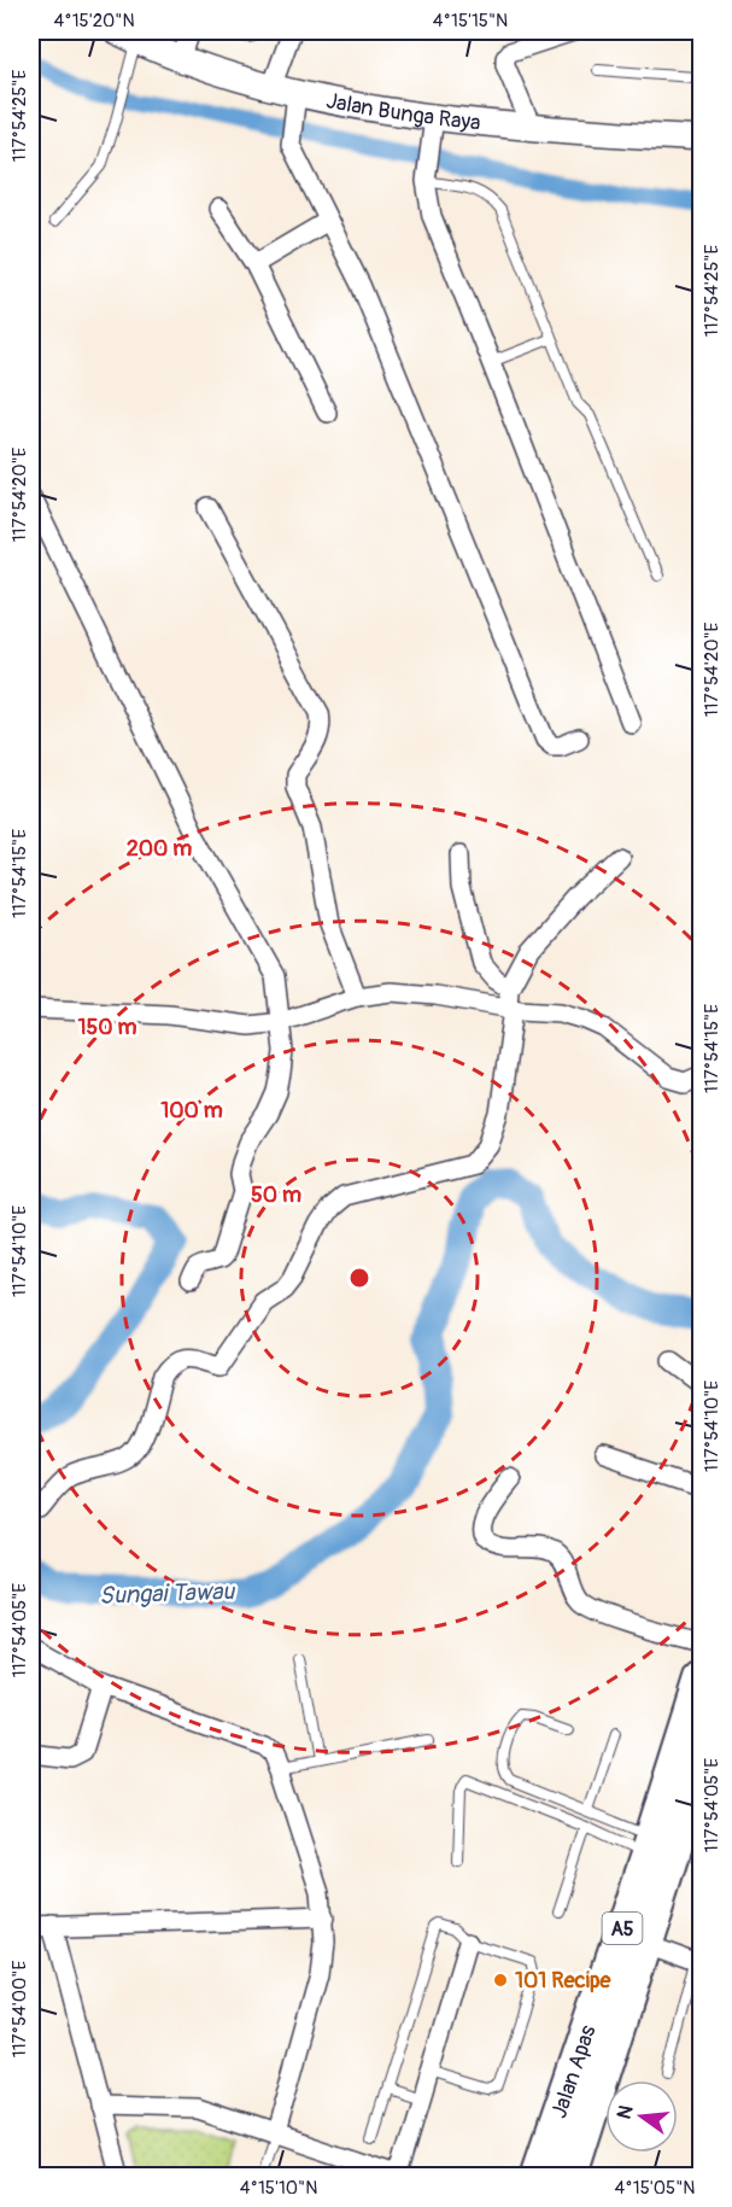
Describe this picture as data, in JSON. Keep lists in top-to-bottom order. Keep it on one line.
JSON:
{"streets":{"highway":["A5","Jalan Apas"],"street":["Jalan Bunga Raya"]},"water":["Sungai Tawau"],"places":["101 Recipe"],"north":"left","coordinates":["4°15'20\"N","4°15'15\"N","117°54'25\"E","117°54'20\"E","117°54'15\"E","117°54'10\"E","117°54'05\"E","117°54'00\"E","4°15'10\"N","4°15'05\"N"],"rings":["200 m","150 m","100 m","50 m"]}
